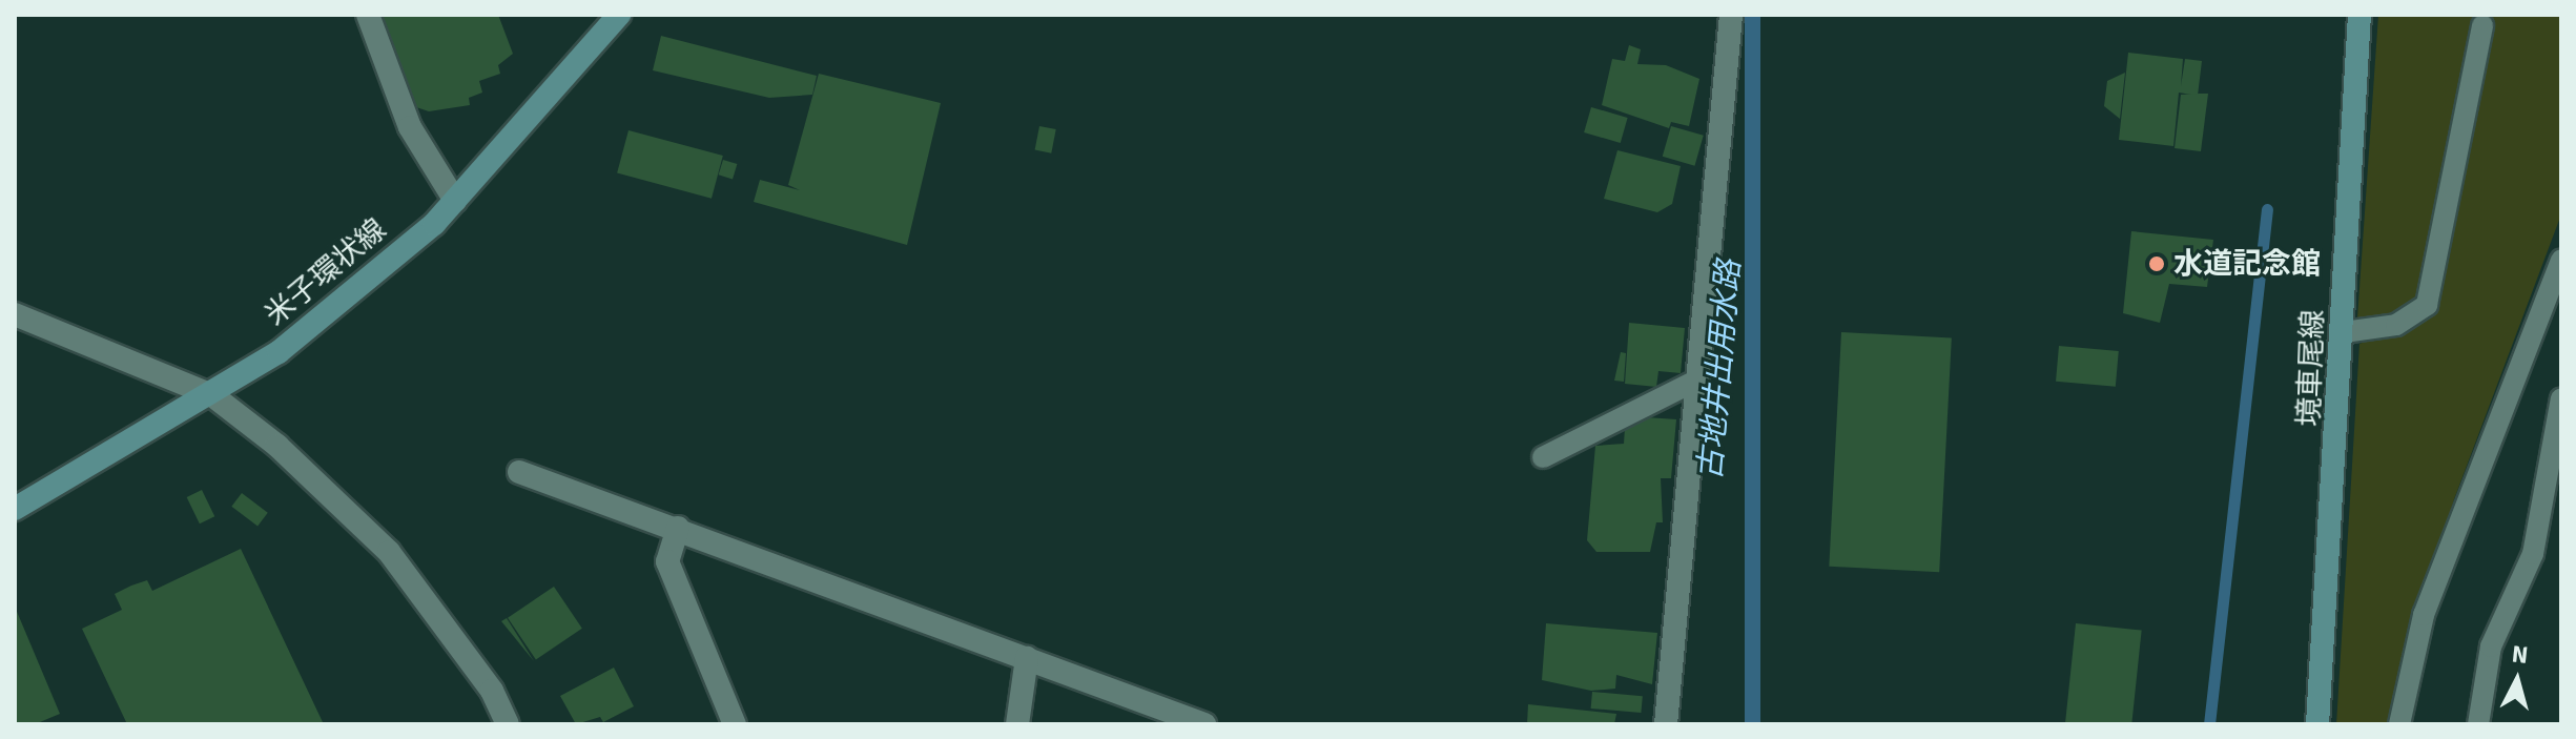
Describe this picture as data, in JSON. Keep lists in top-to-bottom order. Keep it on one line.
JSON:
{"streets":{"main road":["米子環状線","境車尾線"]},"water":["古地井出用水路"],"places":["水道記念館"],"north":"top"}
